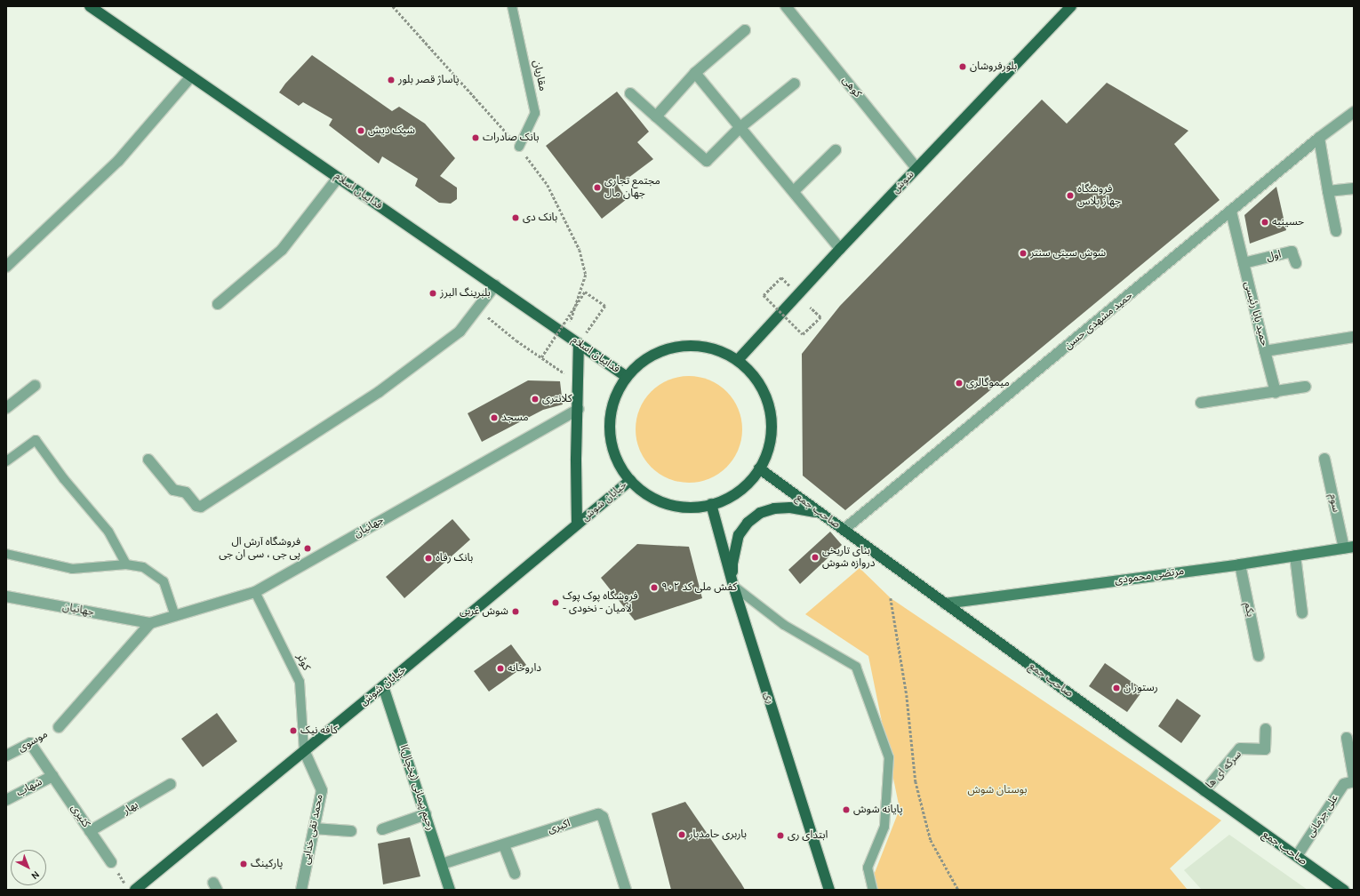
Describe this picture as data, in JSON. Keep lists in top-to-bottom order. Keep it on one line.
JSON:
{"streets":{"main road":["شوش","فداییان اسلام","خیابان شوش","صاحب جمع","ری"],"street":["کوهی","اول","حمید بابا رئیسی","حمید مشهدی حسن","سوم","جهانیان","مرتضی محمودی","یکم","موسوی","سرکه ای ها","شهاب","رحیم پیمانی (یخچال)ا","بهار","کثیری","علی جزمانی","اکبری","محمد تقی خدایی"],"lane":["مقاریان","کوثر"]},"crossings":[["کوهی","شوش"],["اول","حمید بابا رئیسی"],["حمید بابا رئیسی","حمید مشهدی حسن"],["حمید مشهدی حسن","صاحب جمع"],["خیابان شوش","کوثر"],["خیابان شوش","رحیم پیمانی (یخچال)ا"],["خیابان شوش","محمد تقی خدایی"],["سوم","مرتضی محمودی"],["صاحب جمع","مرتضی محمودی"],["صاحب جمع","سرکه ای ها"],["صاحب جمع","علی جزمانی"],["جهانیان","کوثر"],["مرتضی محمودی","یکم"],["کوثر","محمد تقی خدایی"],["موسوی","کثیری"],["شهاب","کثیری"],["رحیم پیمانی (یخچال)ا","اکبری"],["بهار","کثیری"]],"parks":["بوستان شوش"],"places":["بلورفروشان","پاساژ قصر بلور","شیک دیش","بانک صادرات","مجتمع تجاری جهان مال","فروشگاه جهاز پلاس","بانک دی","حسینیه","شوش سیتی سنتر","بلبرینگ البرز","میموگالری","کلانتری","مسجد","فروشگاه آرش ال پی جی ، سی ان جی","بنای تاریخی دروازه شوش","بانک رفاه","کفش ملی کد ۹۰۲","فروشگاه پوک پوک - لاميان - نخودی","شوش غربی","داروخانه","رستوران","کافه نیک","پایانه شوش","باربری حامدبار","ابتدای ری","پارکینگ"],"north":"bottom right"}
